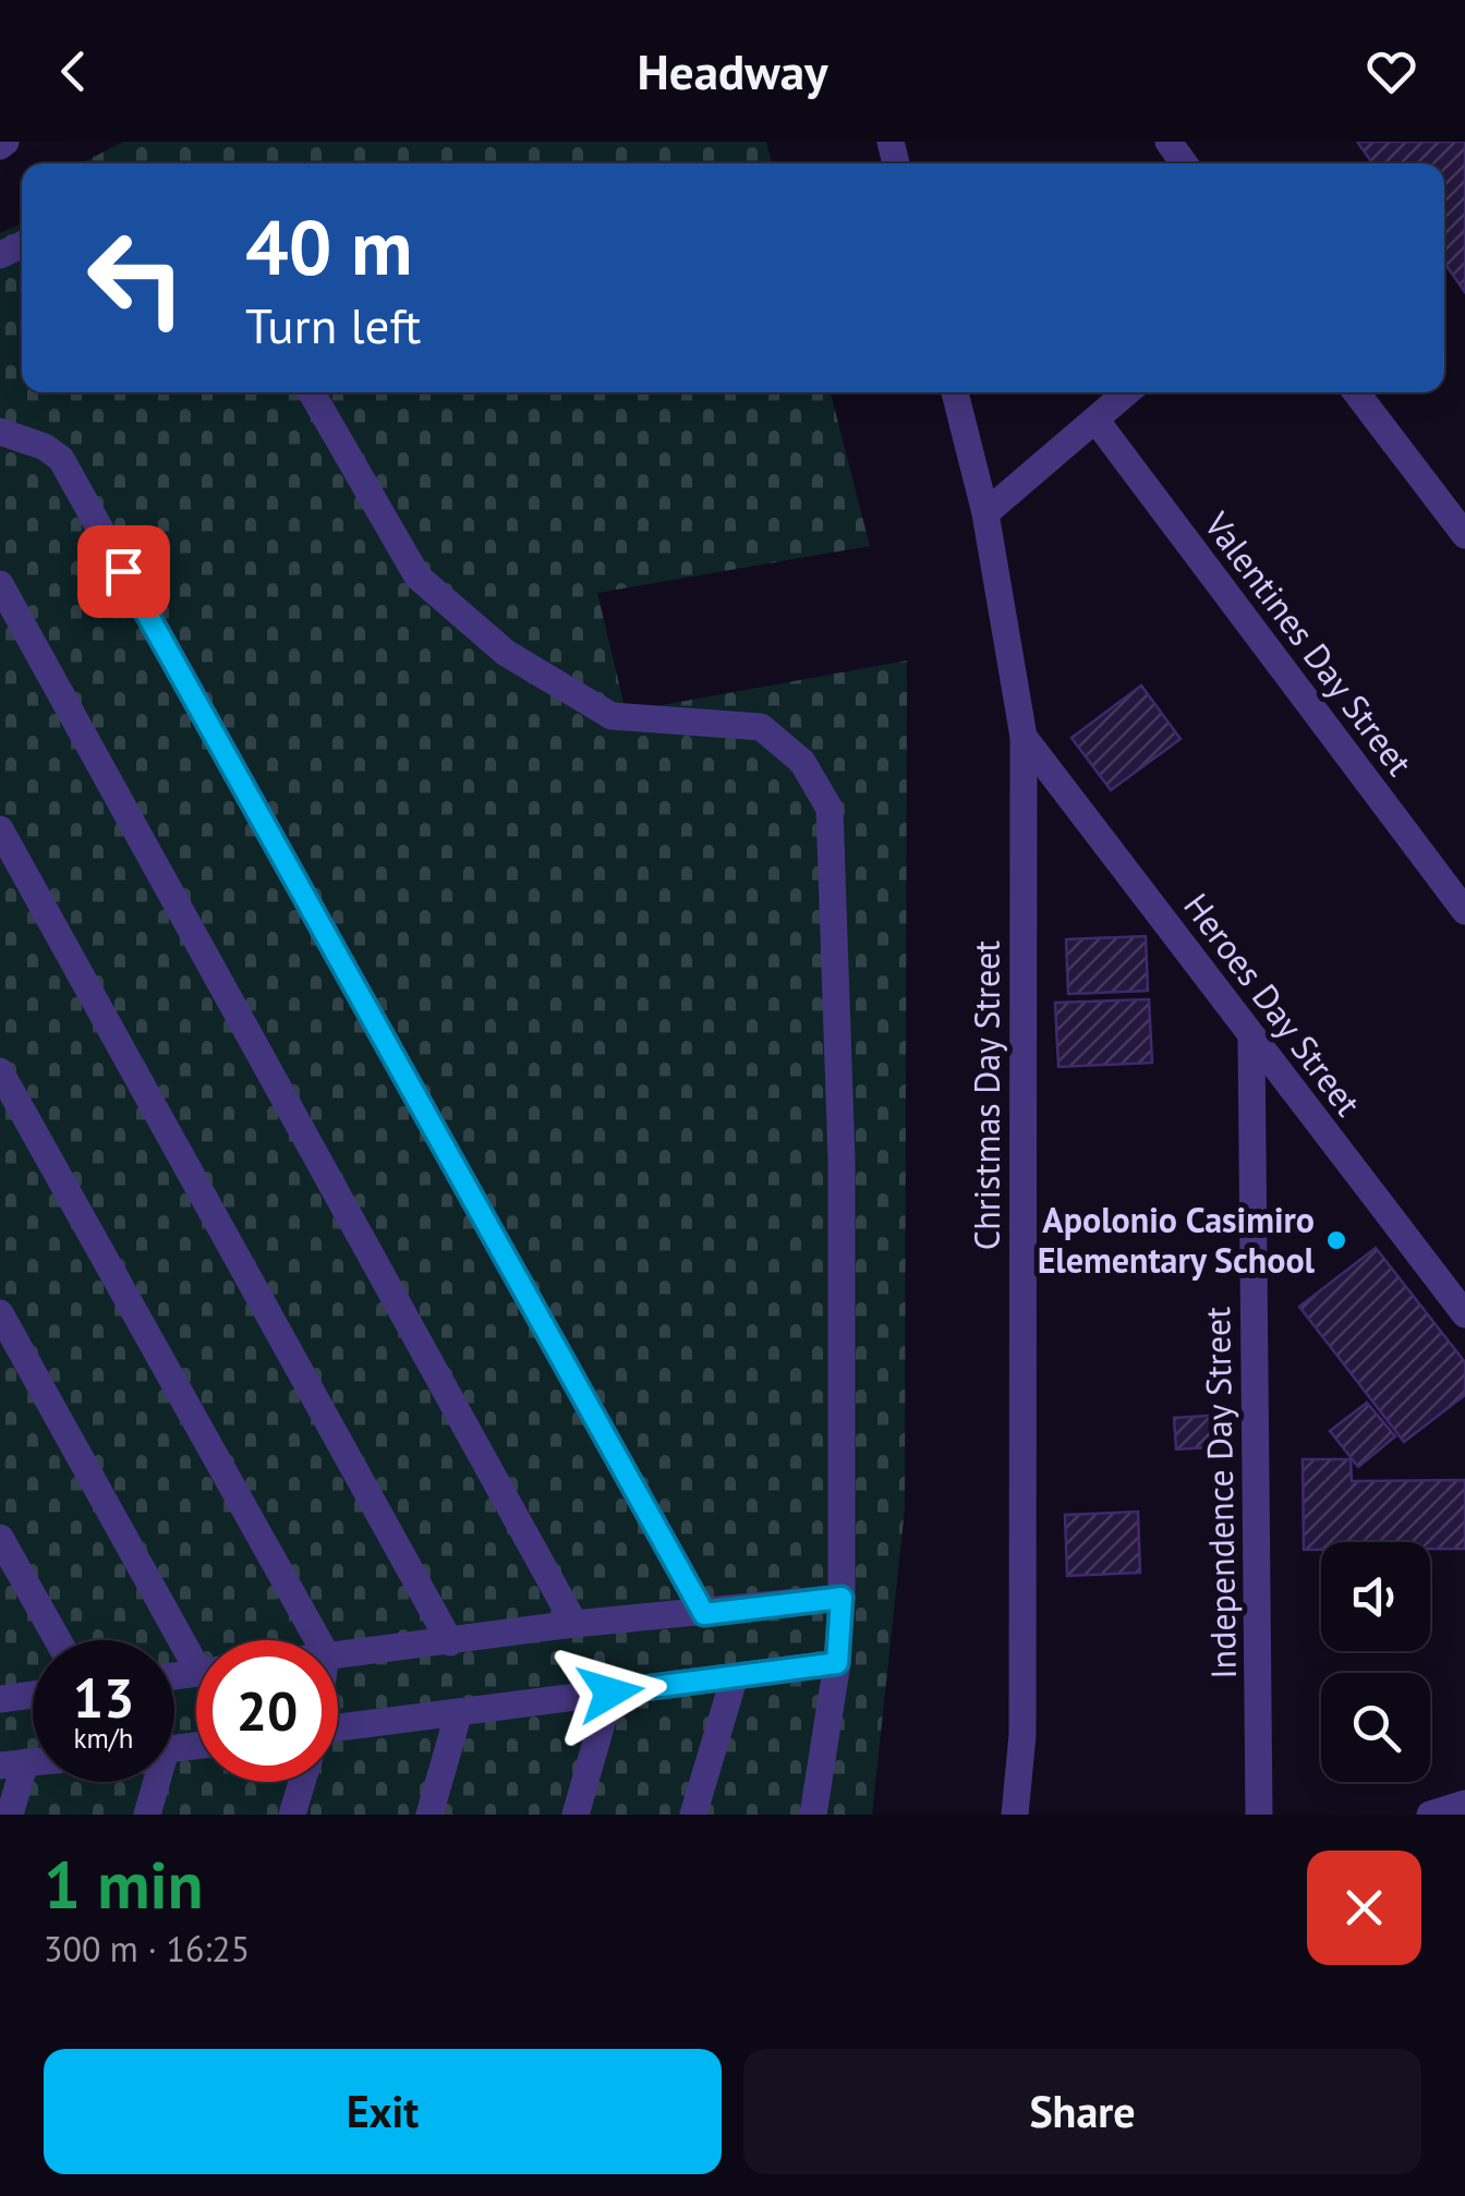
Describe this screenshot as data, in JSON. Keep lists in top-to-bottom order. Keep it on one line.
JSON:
{"streets":{"street":["Valentines Day Street","Heroes Day Street","Christmas Day Street","Independence Day Street"]},"crossings":[["Heroes Day Street","Christmas Day Street"],["Heroes Day Street","Independence Day Street"]],"places":["Apolonio Casimiro Elementary School"],"page":{"header":"Headway","turn":["40 m","Turn left"],"speed":"13 km/h","limit":"20","heading":["1 min","300 m · 16:25"],"buttons":["Exit","Share"]}}
